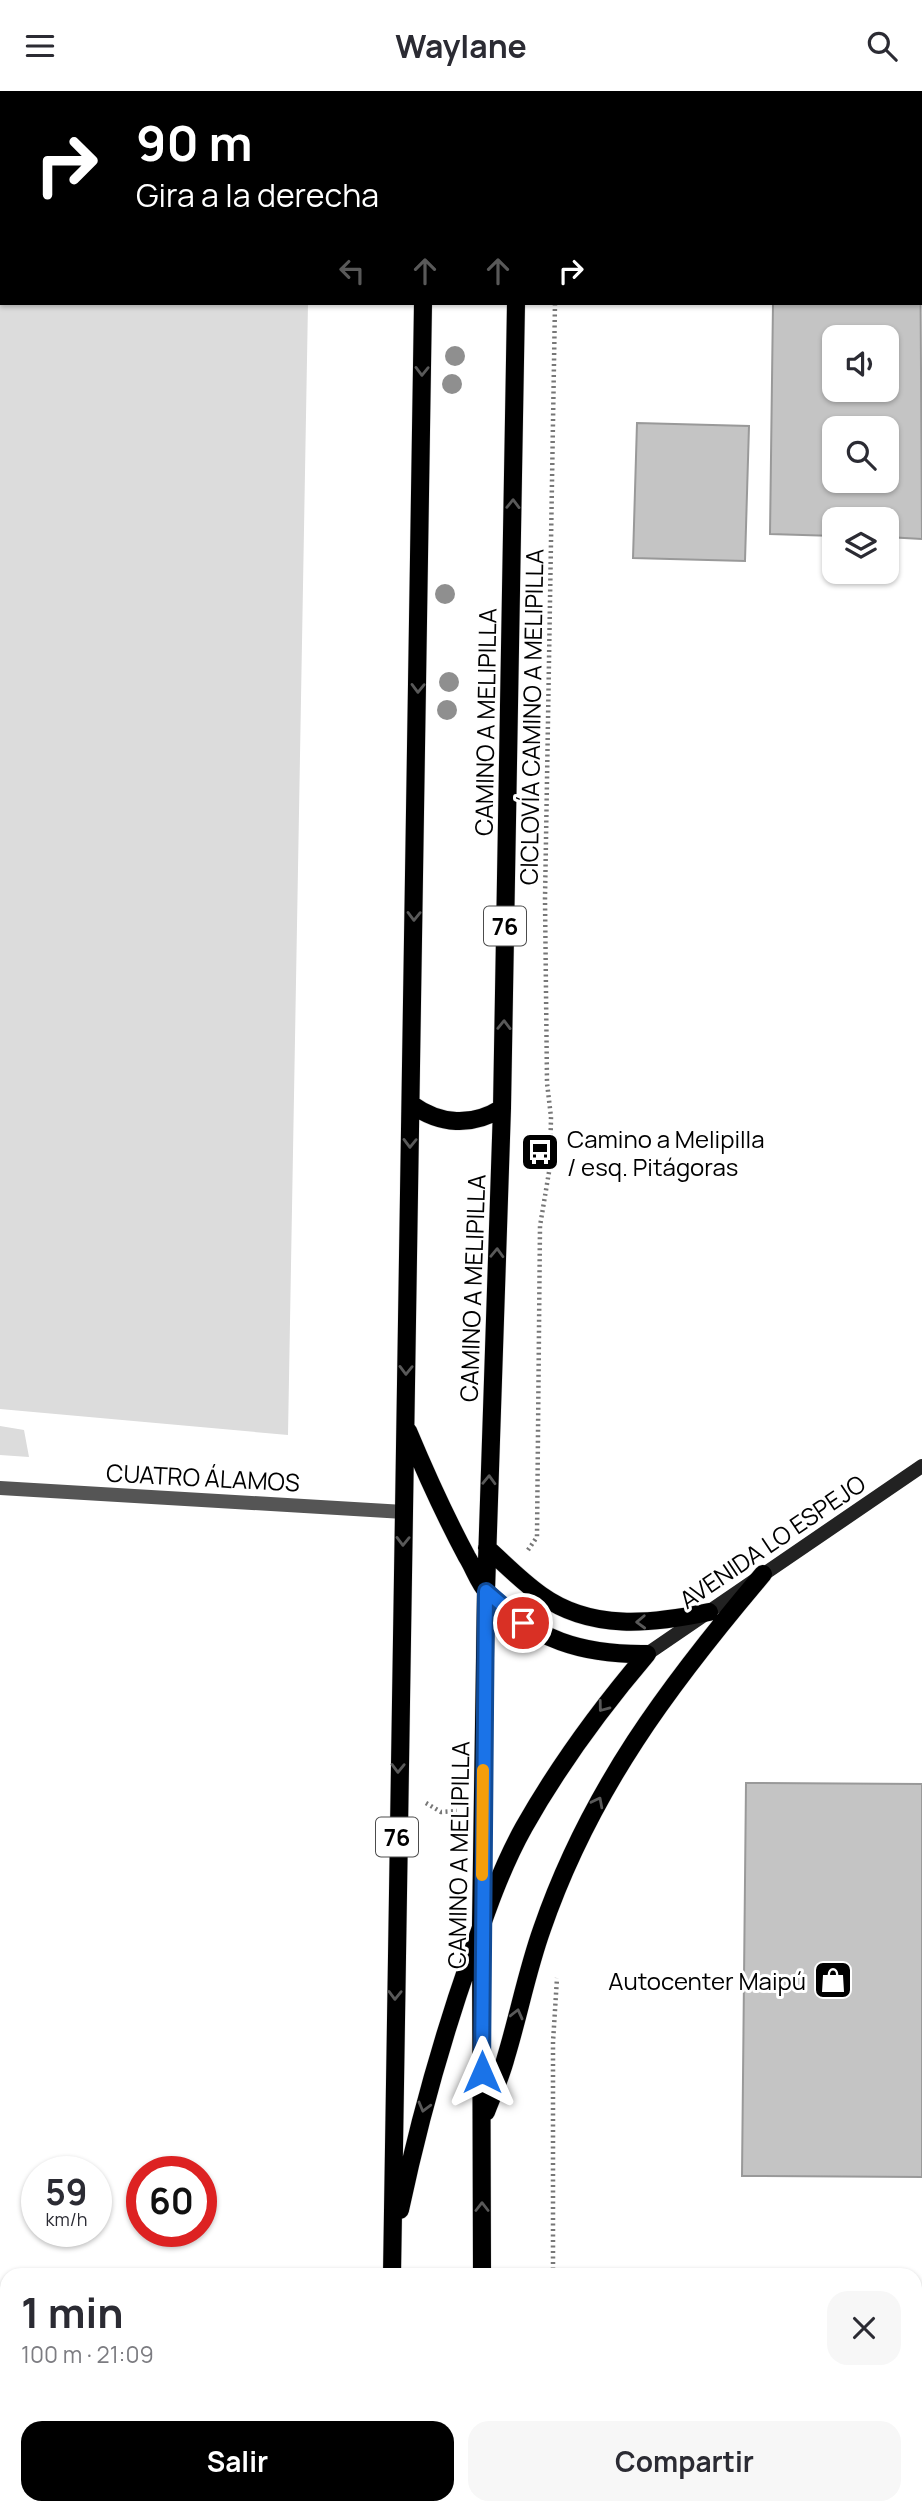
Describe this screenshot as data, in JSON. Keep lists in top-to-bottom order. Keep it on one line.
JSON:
{"streets":{"main road":["CAMINO A MELIPILLA","76","AVENIDA LO ESPEJO"],"street":["CUATRO ÁLAMOS"],"path":["CICLOVÍA CAMINO A MELIPILLA"]},"crossings":[["76","CUATRO ÁLAMOS"]],"places":{"bus stop":["Camino a Melipilla / esq. Pitágoras"],"shop":["Autocenter Maipú"]},"page":{"header":"Waylane","turn":["90 m","Gira a la derecha"],"speed":"59 km/h","limit":"60","heading":["1 min","100 m · 21:09"],"buttons":["Salir","Compartir"]}}
